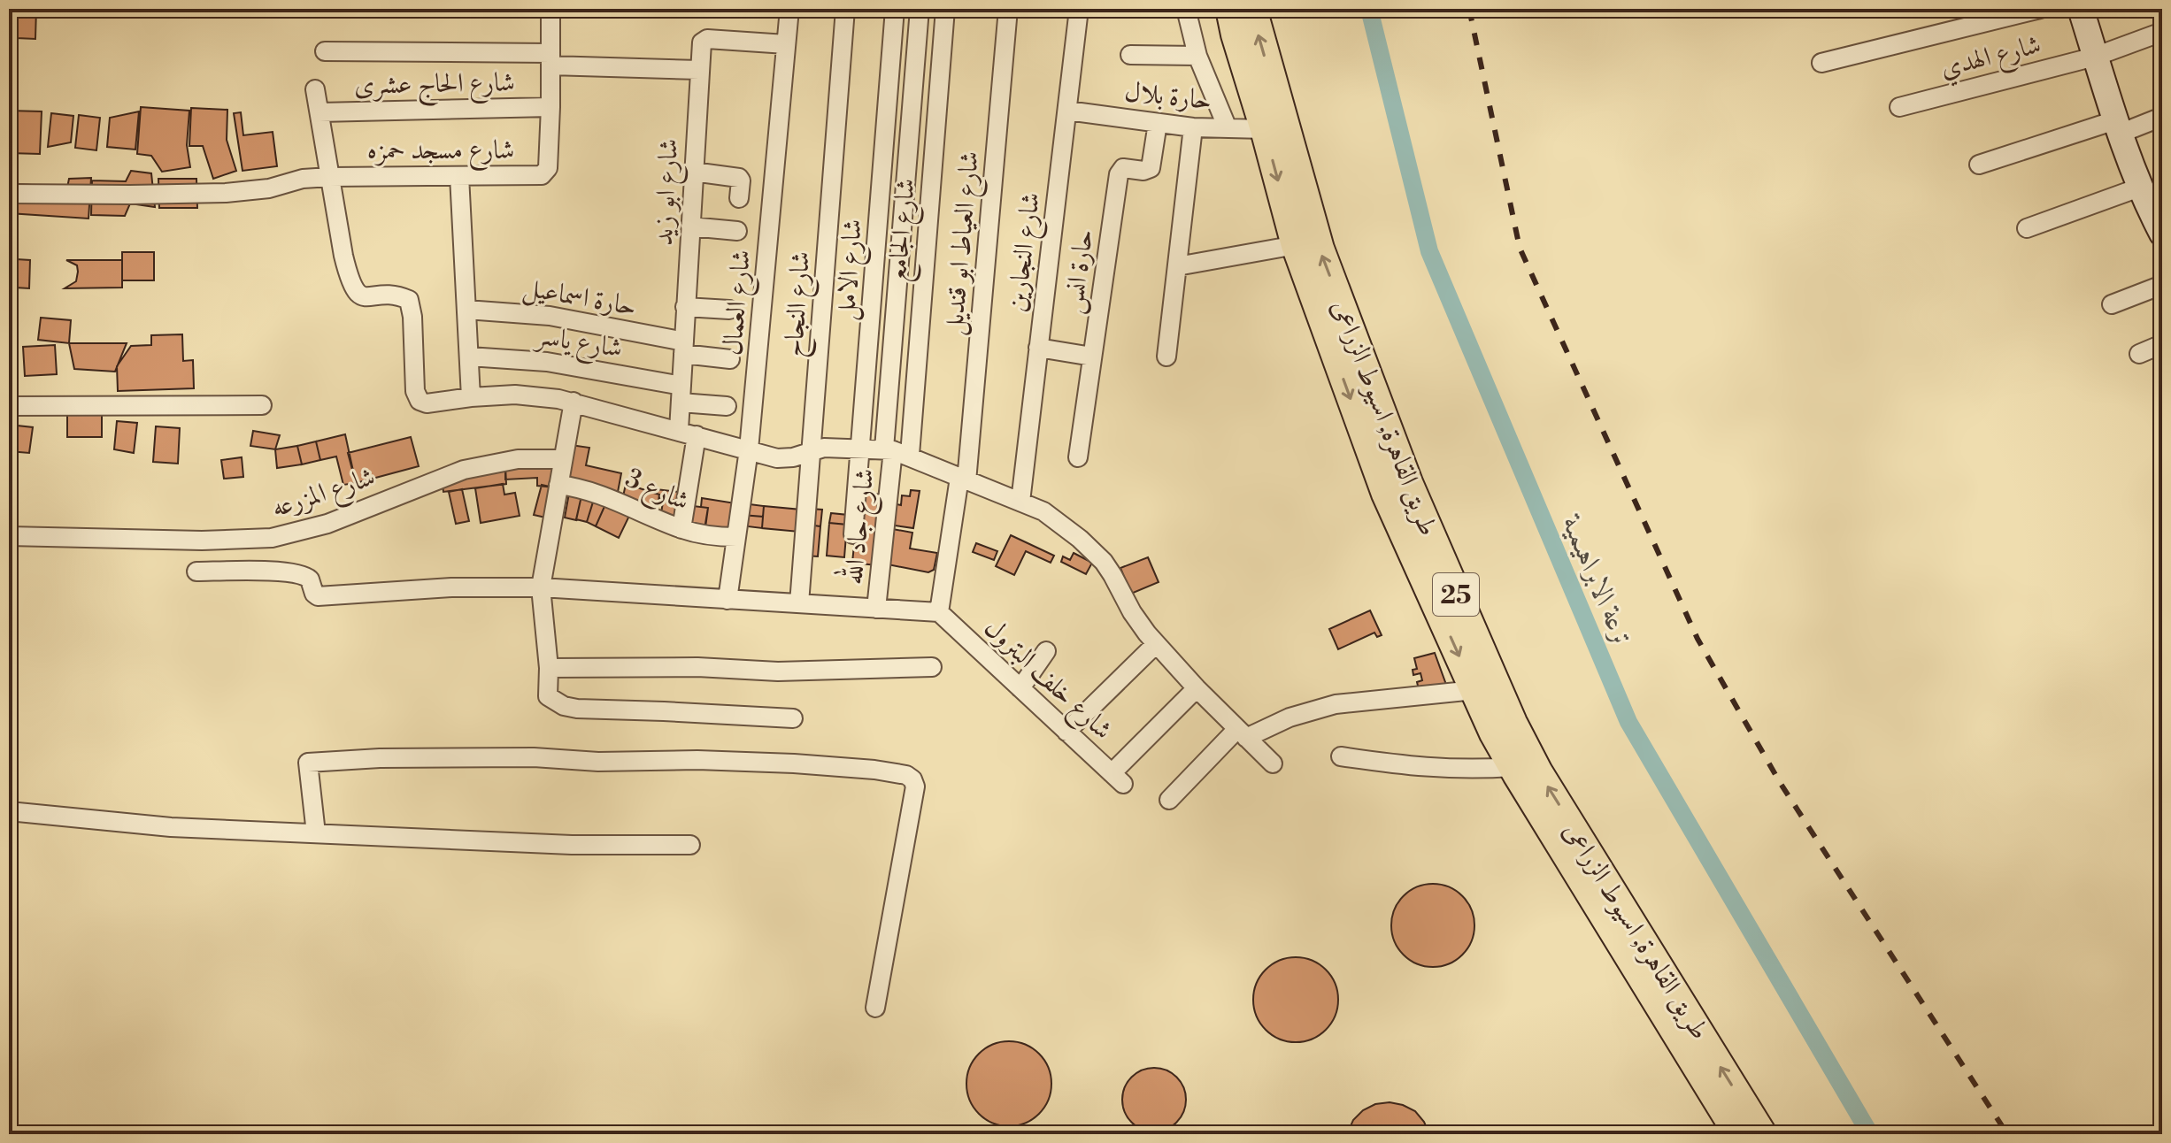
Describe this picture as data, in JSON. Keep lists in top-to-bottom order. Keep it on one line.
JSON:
{"streets":{"highway":["طريق القاهرة, اسيوط الزراعى","25"],"street":["شارع الهدي","شارع الحاج عشرى","حارة بلال","شارع مسجد حمزه","شارع ابو زيد","شارع الجامع","شارع العياط ابو قنديل","شارع النجارين","شارع الامل","حارة انس","حارة اسماعيل","شارع العمال","شارع النجاح","شارع ياسر","شارع 3","شارع المزرعه","شارع جاد الله","شارع خلف البترول"]},"crossings":[["شارع الحاج عشرى","شارع مسجد حمزه"],["حارة بلال","شارع النجارين"],["حارة بلال","حارة انس"],["حارة بلال","طريق القاهرة, اسيوط الزراعى"],["شارع ابو زيد","حارة اسماعيل"],["شارع ابو زيد","شارع العمال"],["شارع ابو زيد","شارع ياسر"],["شارع ابو زيد","شارع 3"],["شارع الجامع","شارع جاد الله"],["شارع العياط ابو قنديل","شارع خلف البترول"],["شارع العمال","شارع 3"]],"water":["ترعة الابراهيمية"]}
